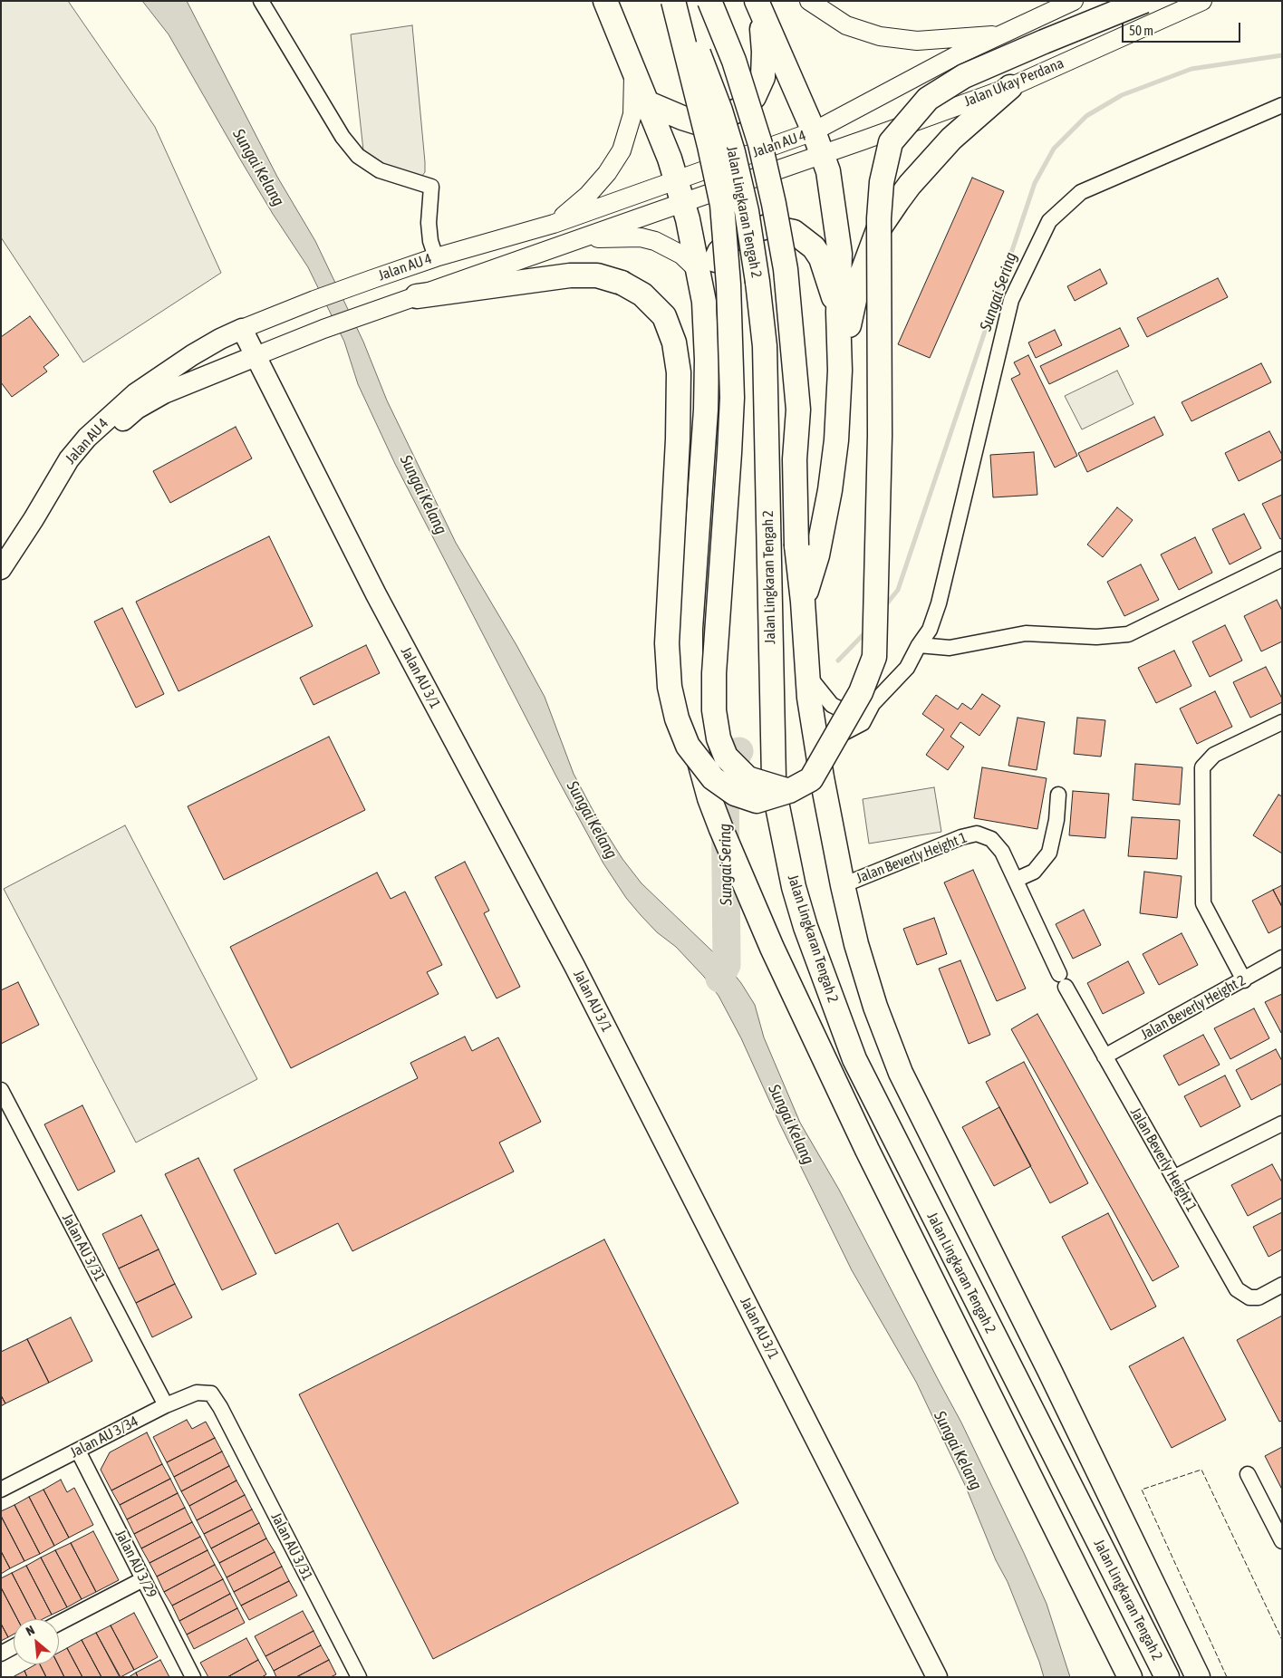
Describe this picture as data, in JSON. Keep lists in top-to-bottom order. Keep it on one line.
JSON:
{"streets":{"highway":["Jalan Lingkaran Tengah 2"],"main road":["Jalan AU 4","Jalan AU 3/1"],"street":["Jalan Ukay Perdana","Jalan Beverly Height 1","Jalan Beverly Height 2","Jalan AU 3/31","Jalan AU 3/34","Jalan AU 3/29"]},"crossings":[["Jalan Ukay Perdana","Jalan AU 4"],["Jalan AU 4","Jalan AU 3/1"],["Jalan Lingkaran Tengah 2","Jalan Beverly Height 1"],["Jalan Beverly Height 1","Jalan Beverly Height 2"],["Jalan AU 3/31","Jalan AU 3/34"],["Jalan AU 3/34","Jalan AU 3/29"]],"water":["Sungai Kelang","Sungai Sering"],"scale_bar":"50 m","north":"top left"}
